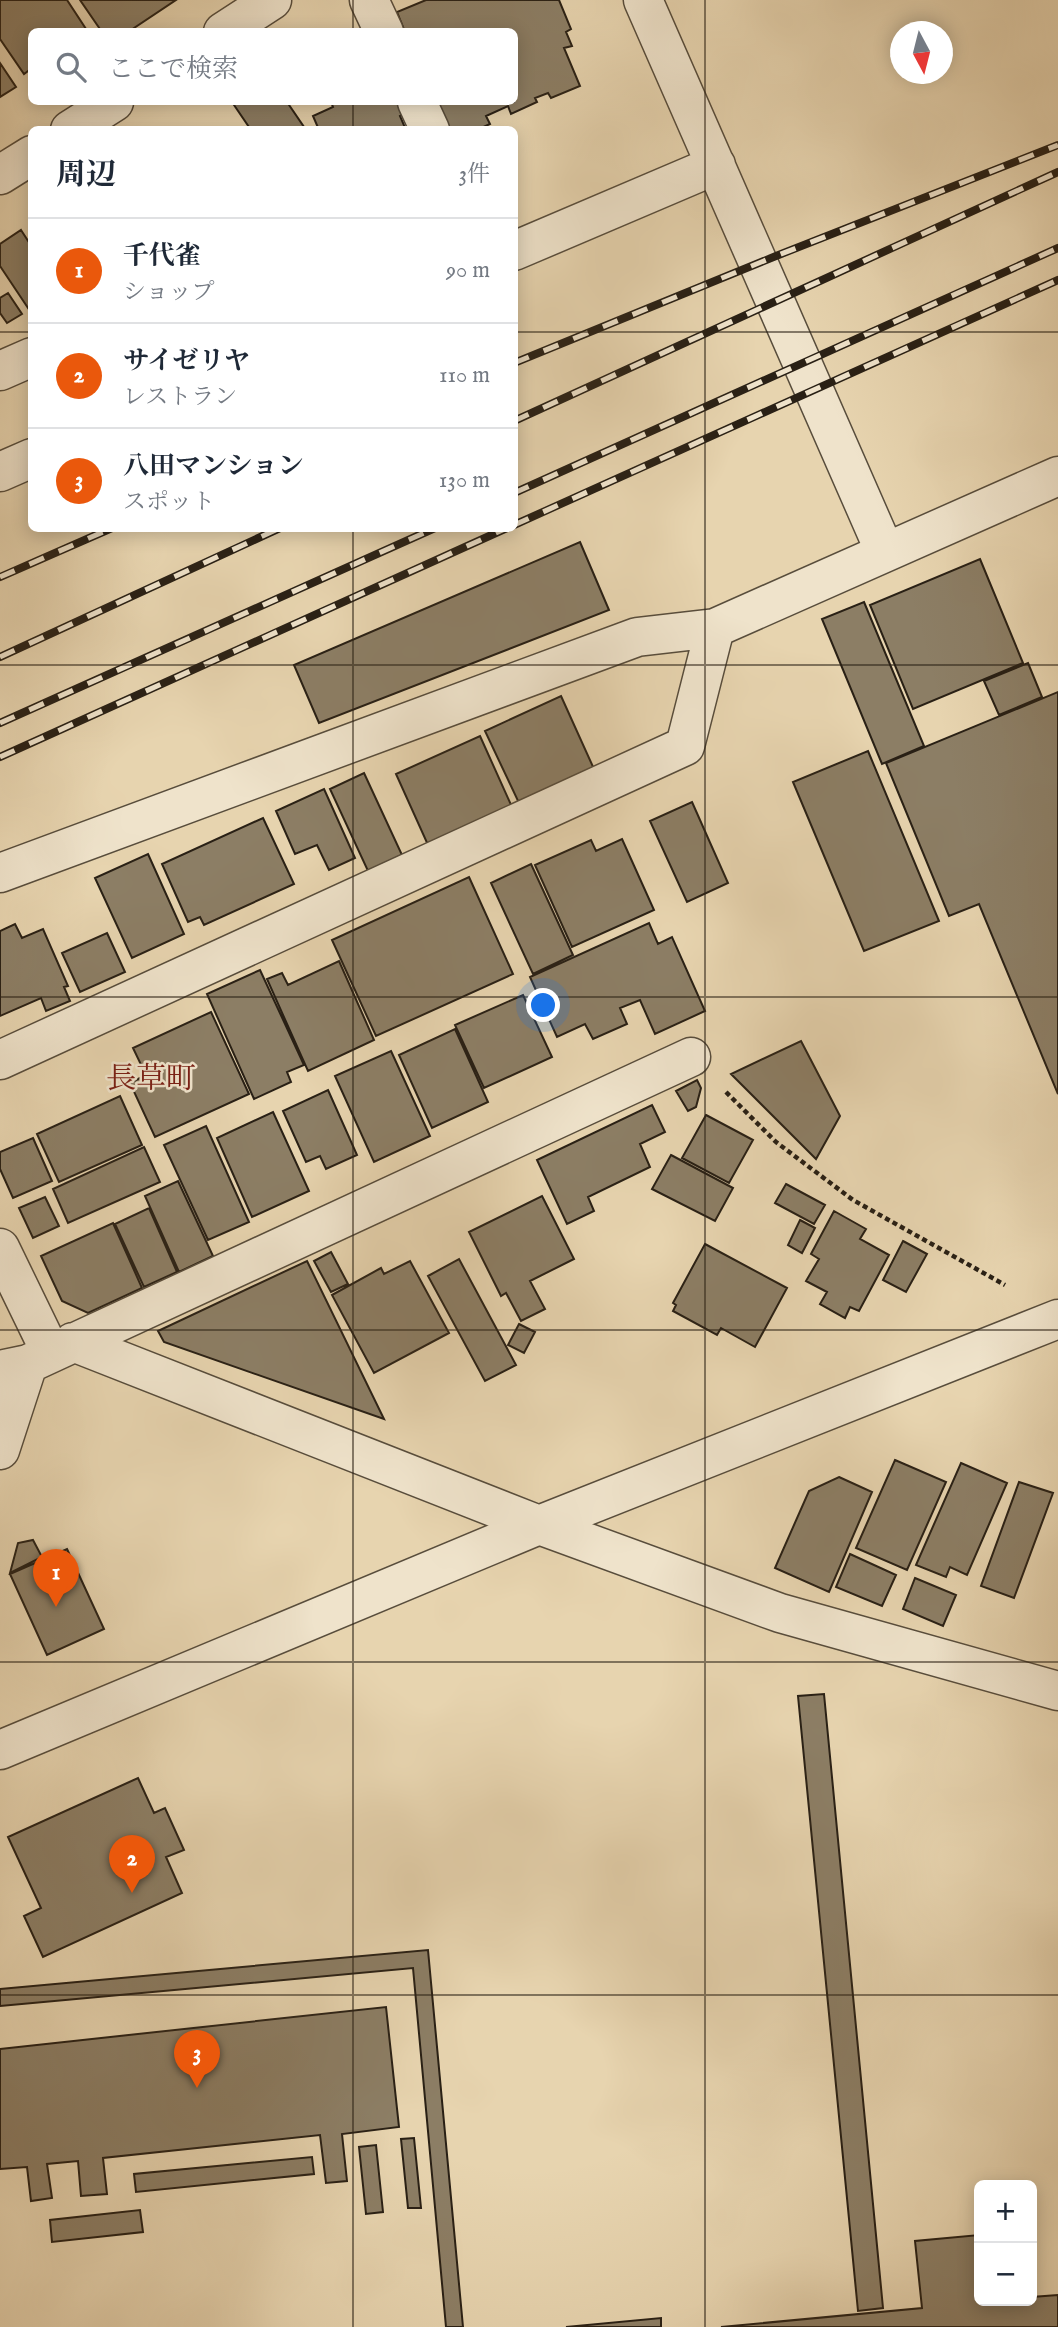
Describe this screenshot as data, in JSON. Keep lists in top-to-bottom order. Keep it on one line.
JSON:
{"districts":["長草町"],"north":"bottom","page":{"search":"ここで検索","heading":["周辺","3件"],"list":[{"mark":"1","name":"千代雀","note":"ショップ","value":"90 m"},{"mark":"2","name":"サイゼリヤ","note":"レストラン","value":"110 m"},{"mark":"3","name":"八田マンション","note":"スポット","value":"130 m"}],"pins":["1","2","3"],"map_buttons":["+","−"]}}
